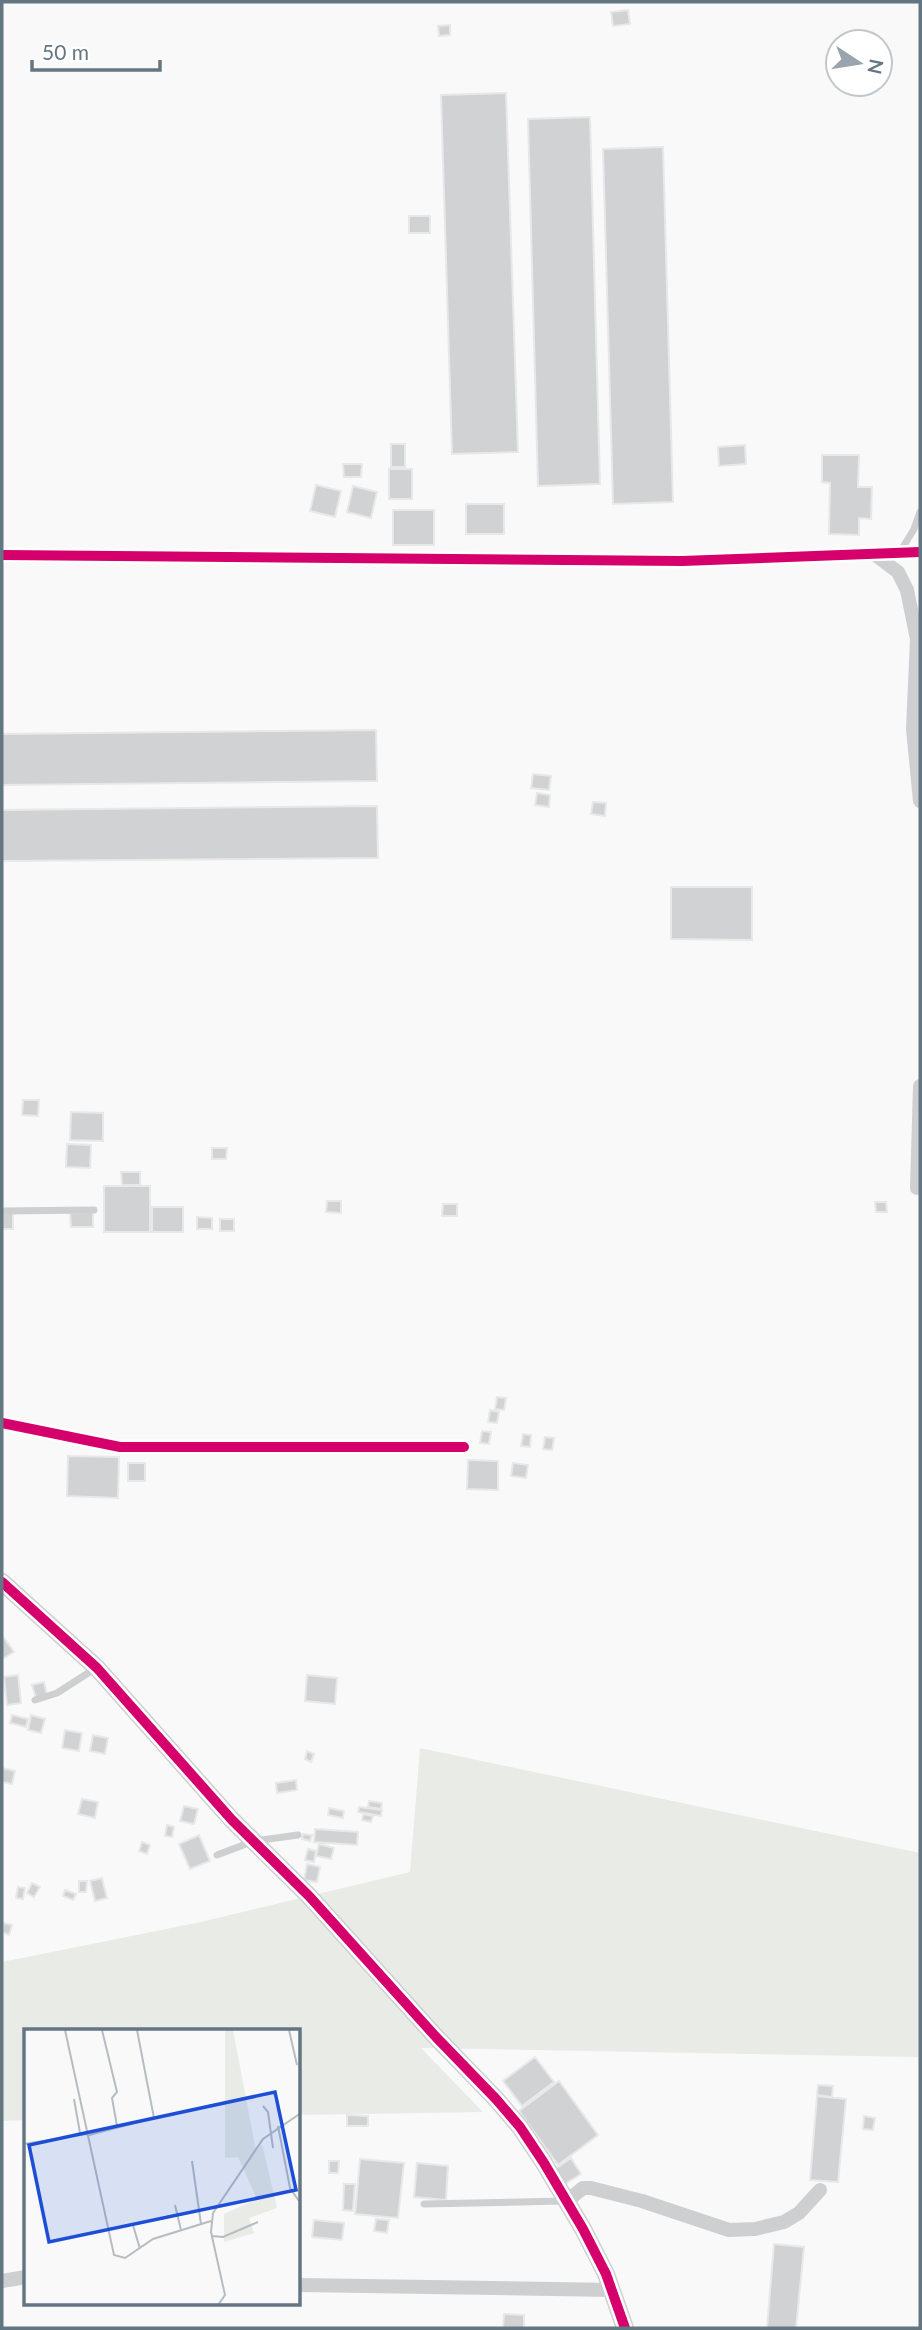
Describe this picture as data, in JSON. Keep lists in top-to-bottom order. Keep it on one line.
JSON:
{"scale_bar":"50 m","north":"right"}
